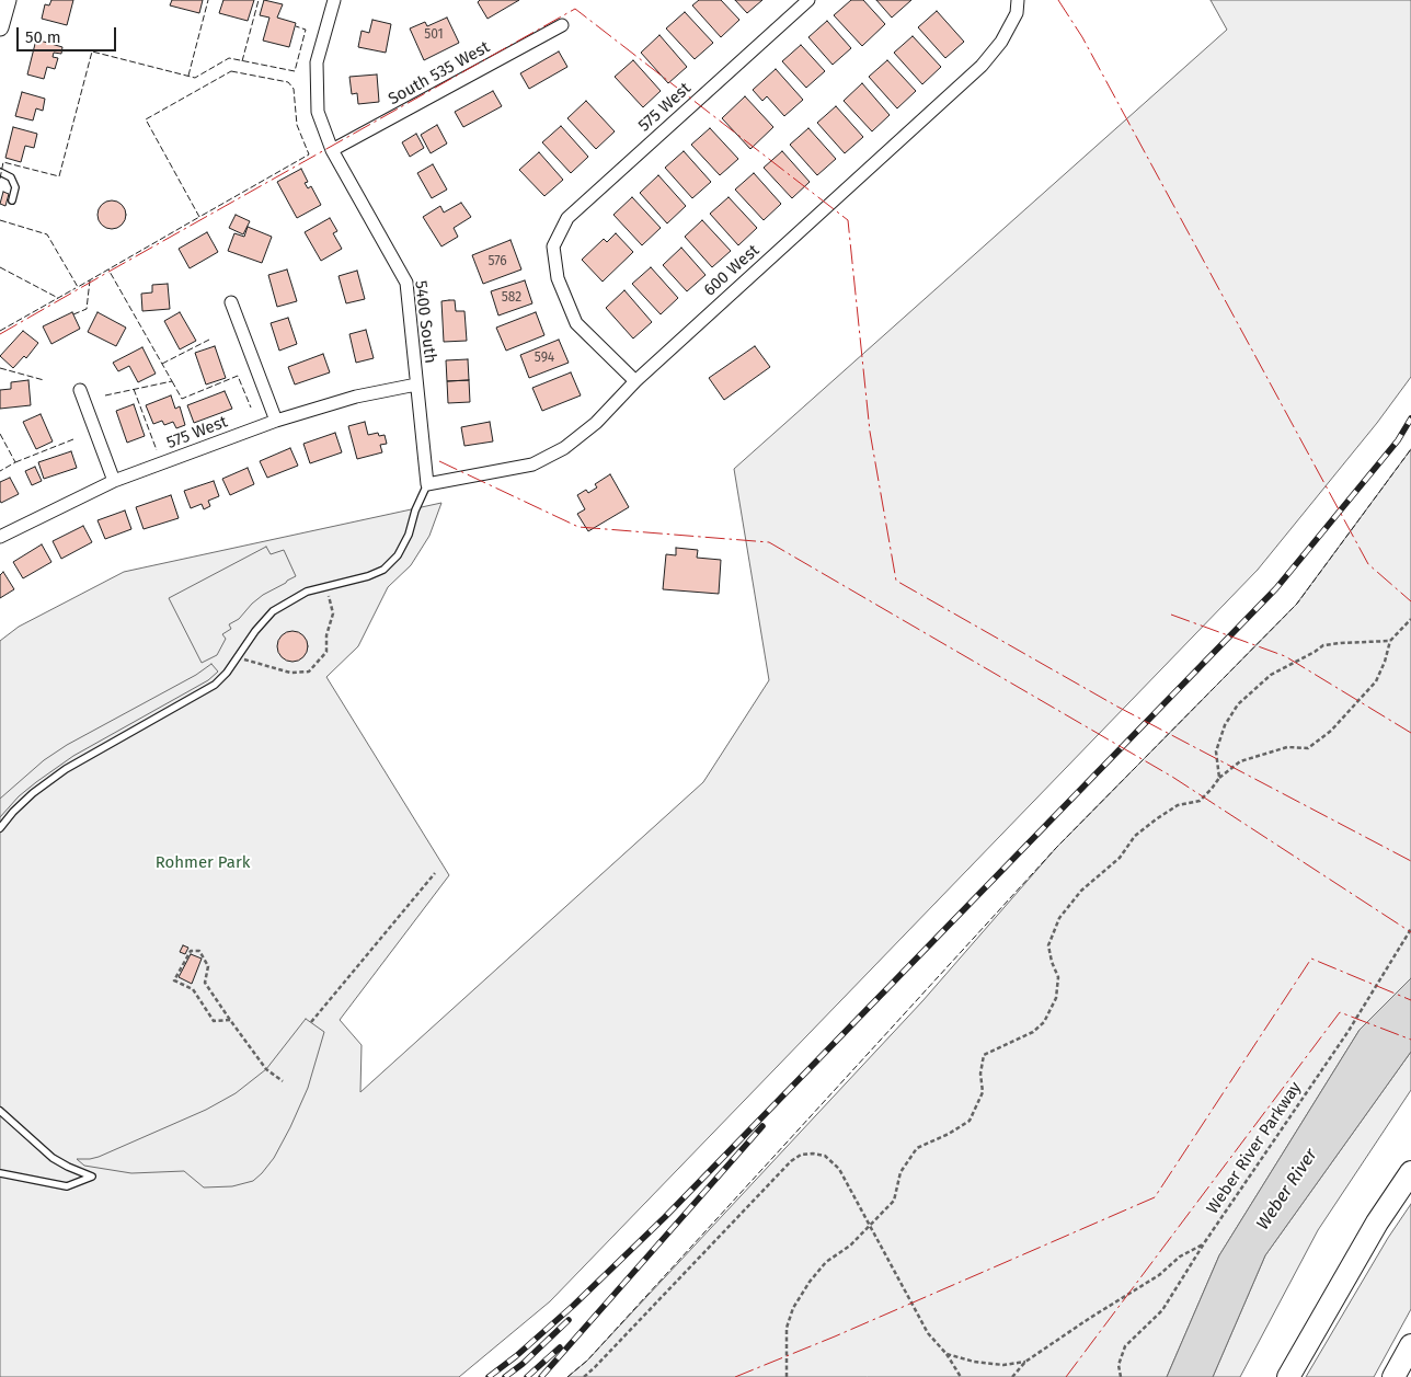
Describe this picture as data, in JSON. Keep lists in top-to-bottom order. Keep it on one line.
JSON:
{"streets":{"street":["South 535 West","575 West","600 West","5400 South"],"path":["Weber River Parkway"]},"crossings":[["South 535 West","5400 South"],["575 West","600 West"],["575 West","5400 South"],["600 West","5400 South"]],"water":["Weber River"],"parks":["Rohmer Park"],"house_numbers":["501","576","582","594"],"scale_bar":"50 m"}
